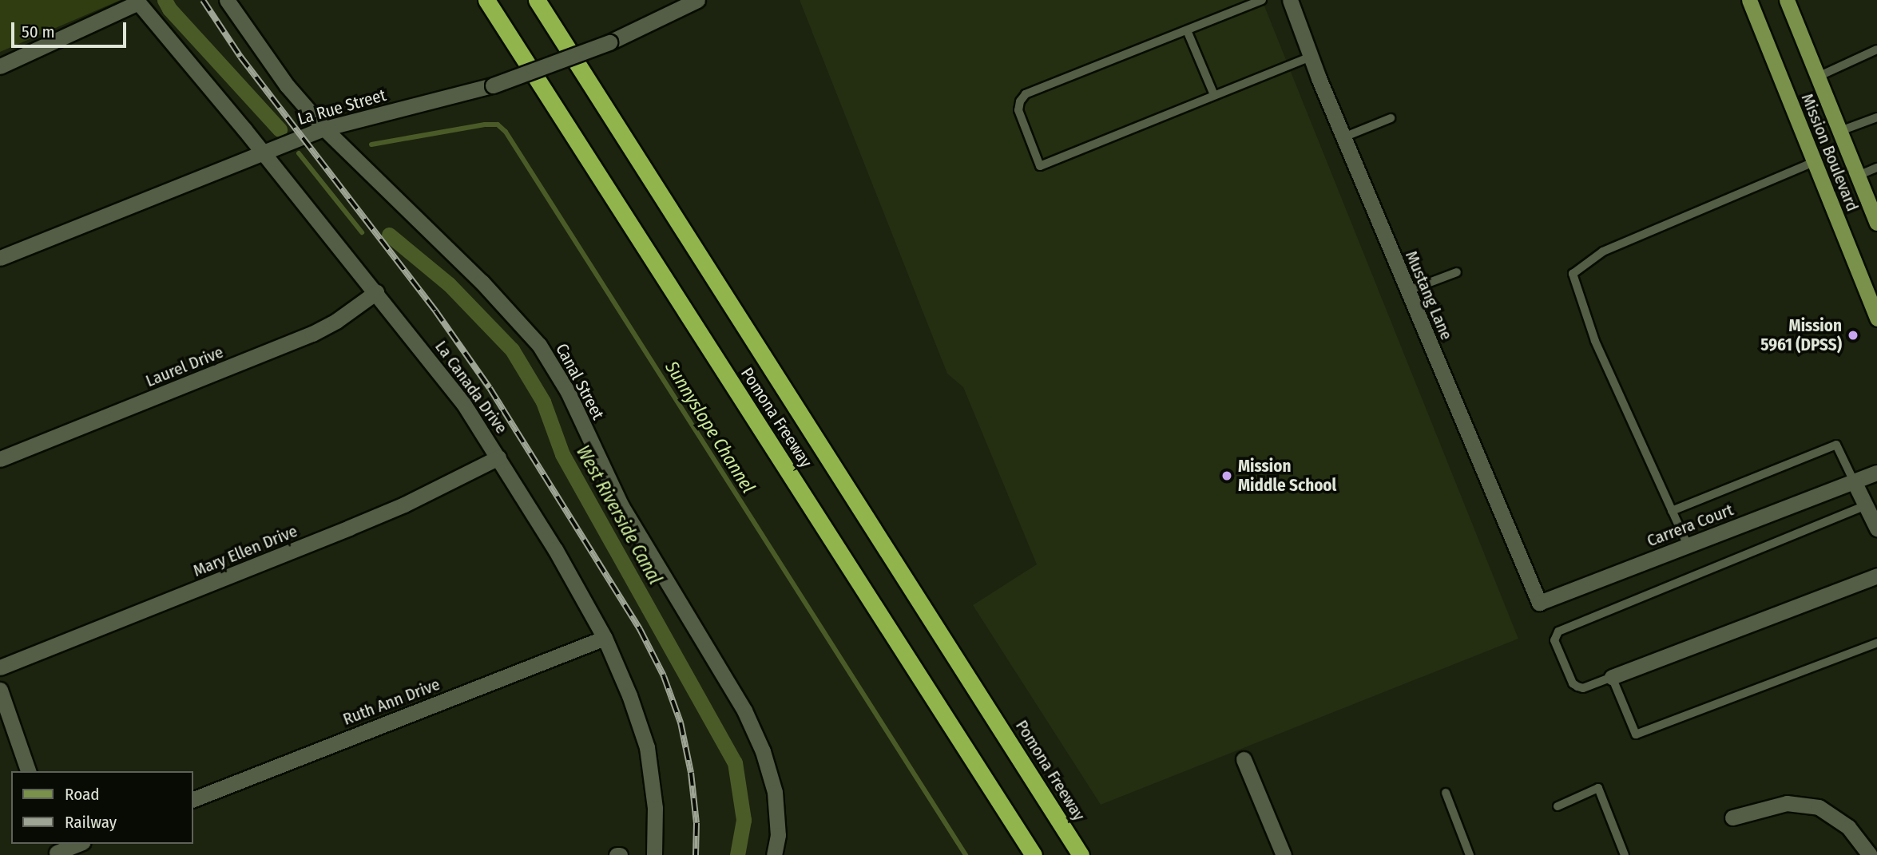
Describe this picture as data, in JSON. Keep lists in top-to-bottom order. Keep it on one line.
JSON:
{"streets":{"highway":["Pomona Freeway"],"main road":["Mission Boulevard"],"street":["La Rue Street","Mustang Lane","Laurel Drive","Canal Street","La Canada Drive","Carrera Court","Mary Ellen Drive","Ruth Ann Drive"]},"crossings":[["La Rue Street","Canal Street"],["La Rue Street","La Canada Drive"],["Mustang Lane","Carrera Court"],["Laurel Drive","La Canada Drive"],["La Canada Drive","Mary Ellen Drive"],["La Canada Drive","Ruth Ann Drive"]],"water":["Sunnyslope Channel","West Riverside Canal"],"places":["Mission 5961 (DPSS)","Mission Middle School"],"legend":["Road","Railway"],"scale_bar":"50 m"}
